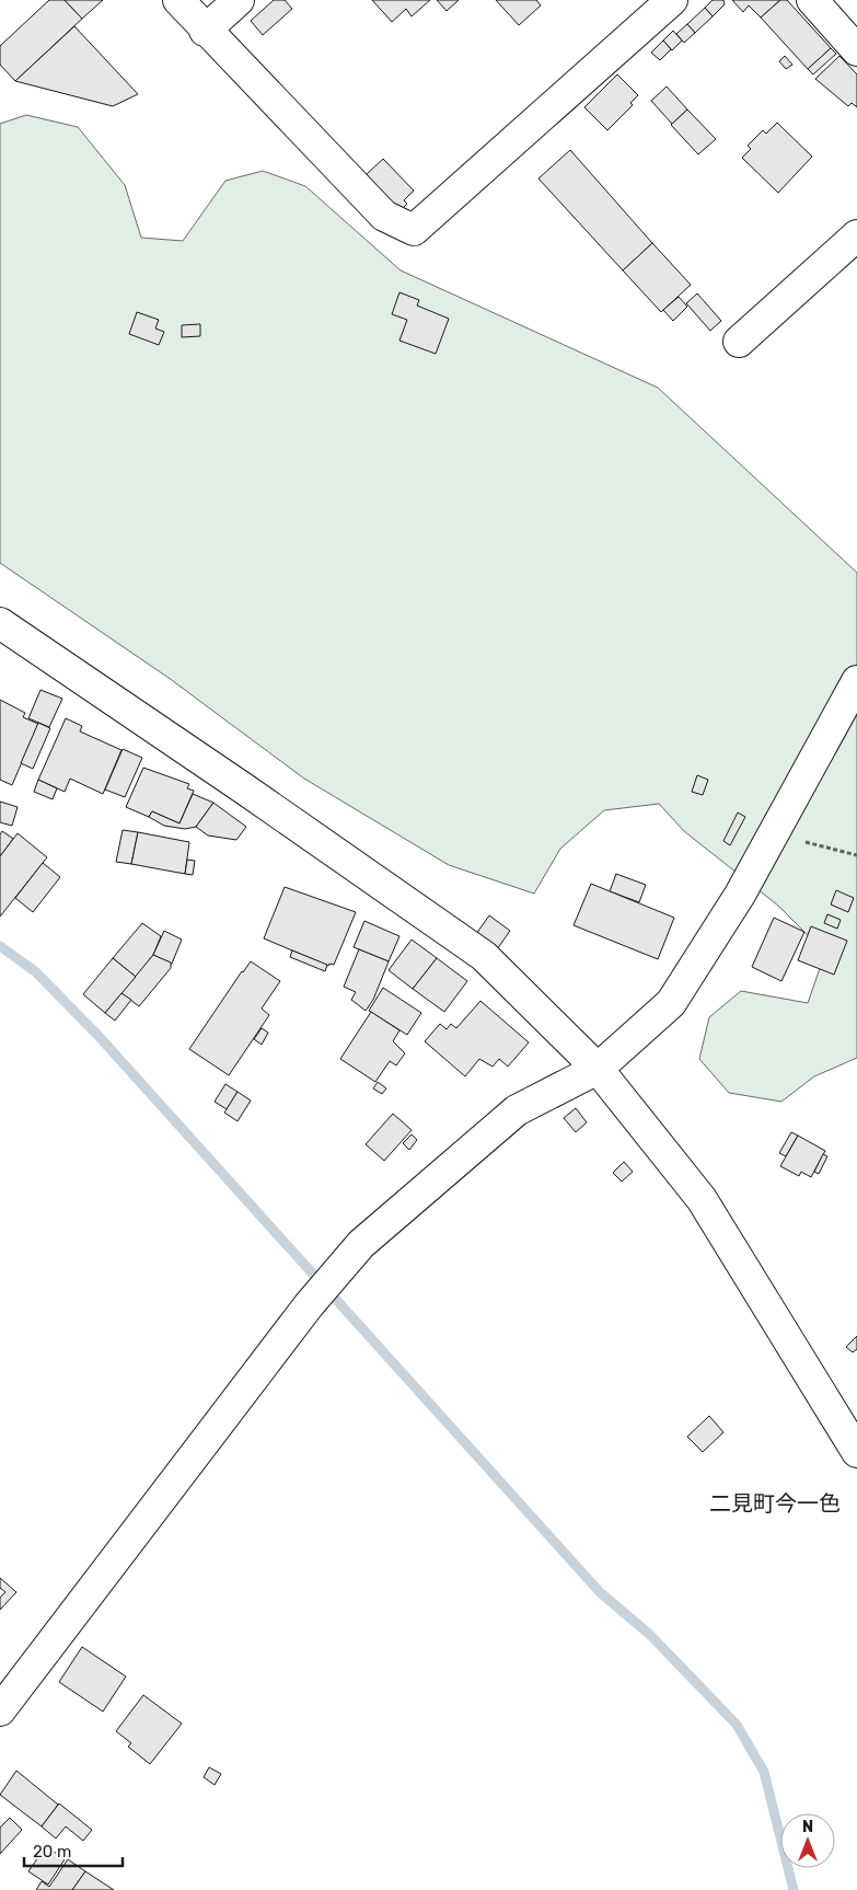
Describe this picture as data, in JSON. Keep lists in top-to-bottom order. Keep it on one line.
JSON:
{"districts":["二見町今一色"],"scale_bar":"20 m","north":"top"}
